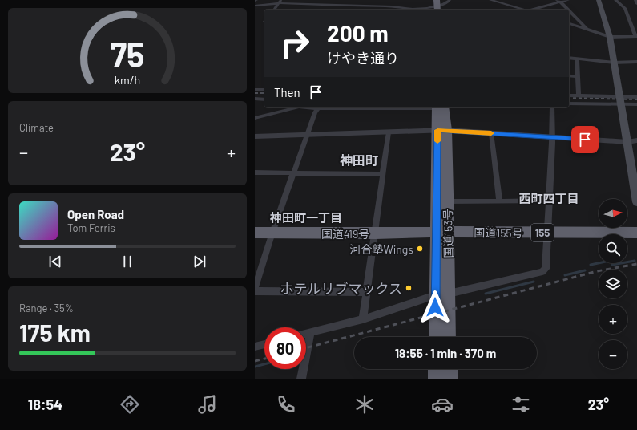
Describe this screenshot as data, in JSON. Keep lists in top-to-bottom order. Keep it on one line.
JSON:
{"streets":{"highway":["国道155号","155","国道419号","国道153号"]},"crossings":[["国道155号","国道419号"],["国道155号","国道153号"],["国道419号","国道153号"]],"districts":["神田町","西町四丁目","神田町一丁目"],"places":["河合塾Wings","ホテルリブマックス"],"north":"right","page":{"turn":["200 m","けやき通り"],"then":"Then","tile":["Climate",["Range · 35%","175 km"]],"heat":["−","23°","+"],"map_buttons":["+","−"],"song":["Open Road","Tom Ferris"],"limit":"80","trip":"18:55 · 1 min · 370 m","tabs":["18:54","23°"],"gauge":["75","km/h"]}}
